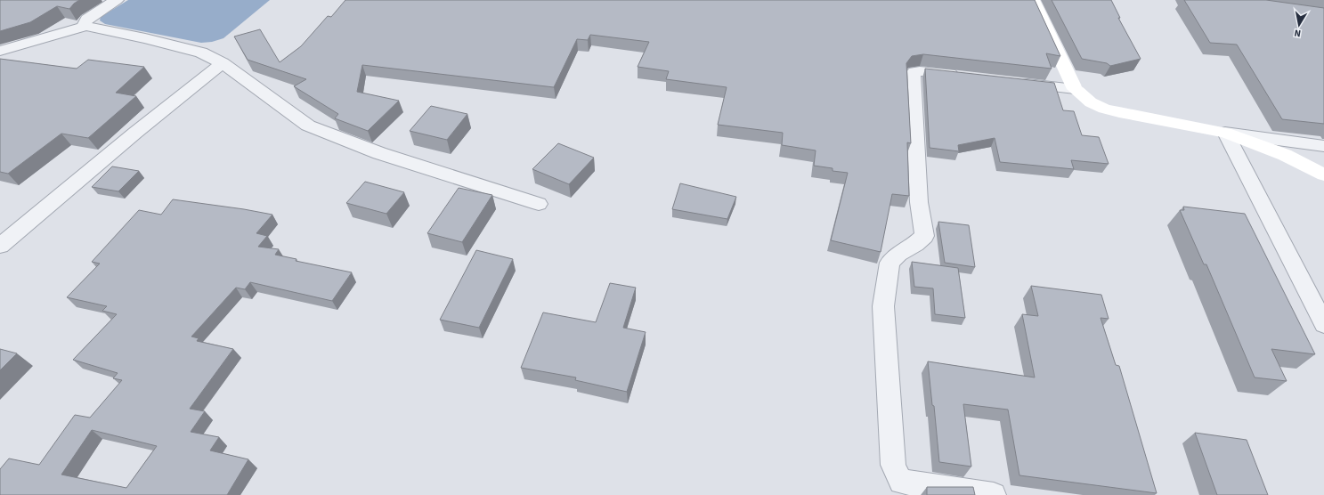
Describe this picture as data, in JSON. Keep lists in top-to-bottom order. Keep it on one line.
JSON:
{"north":"bottom"}
